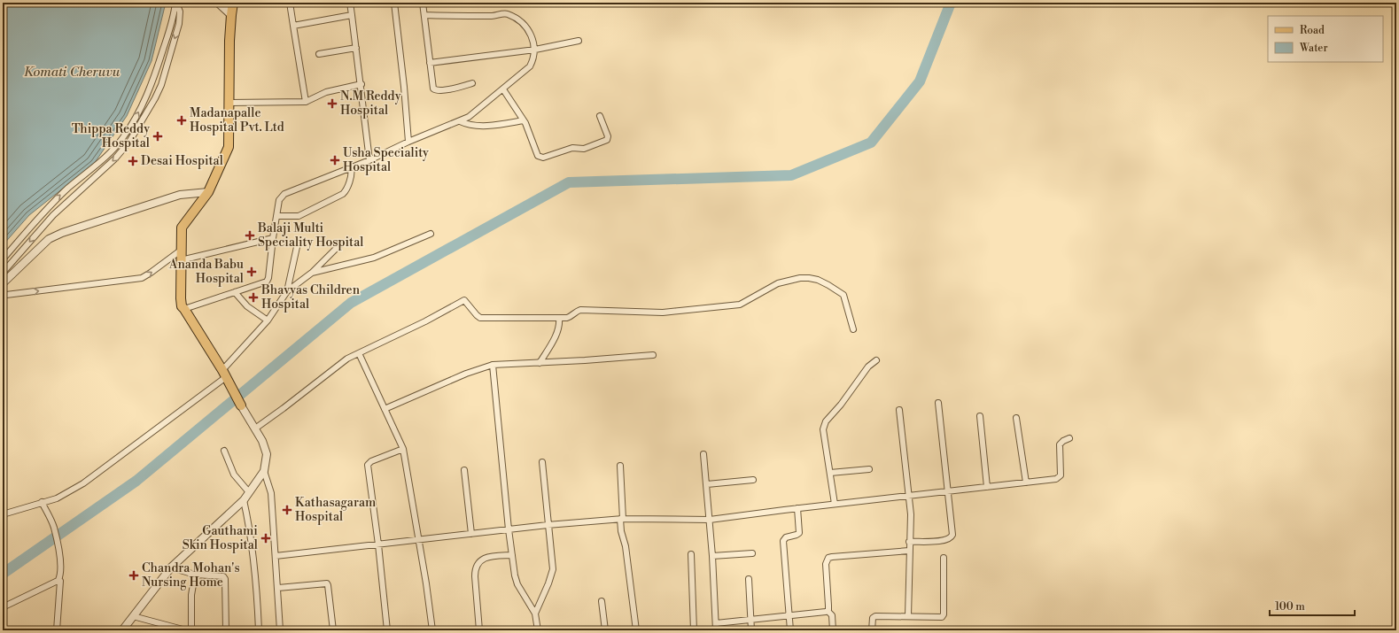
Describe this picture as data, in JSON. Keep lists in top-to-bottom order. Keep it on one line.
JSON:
{"water":["Komati Cheruvu"],"places":{"health":["N.M Reddy Hospital","Madanapalle Hospital Pvt. Ltd","Thippa Reddy Hospital","Usha Speciality Hospital","Desai Hospital","Balaji Multi Speciality Hospital","Ananda Babu Hospital","Bhavyas Children Hospital","Kathasagaram Hospital","Gauthami Skin Hospital","Chandra Mohan's Nursing Home"]},"legend":["Road","Water"],"scale_bar":"100 m"}
